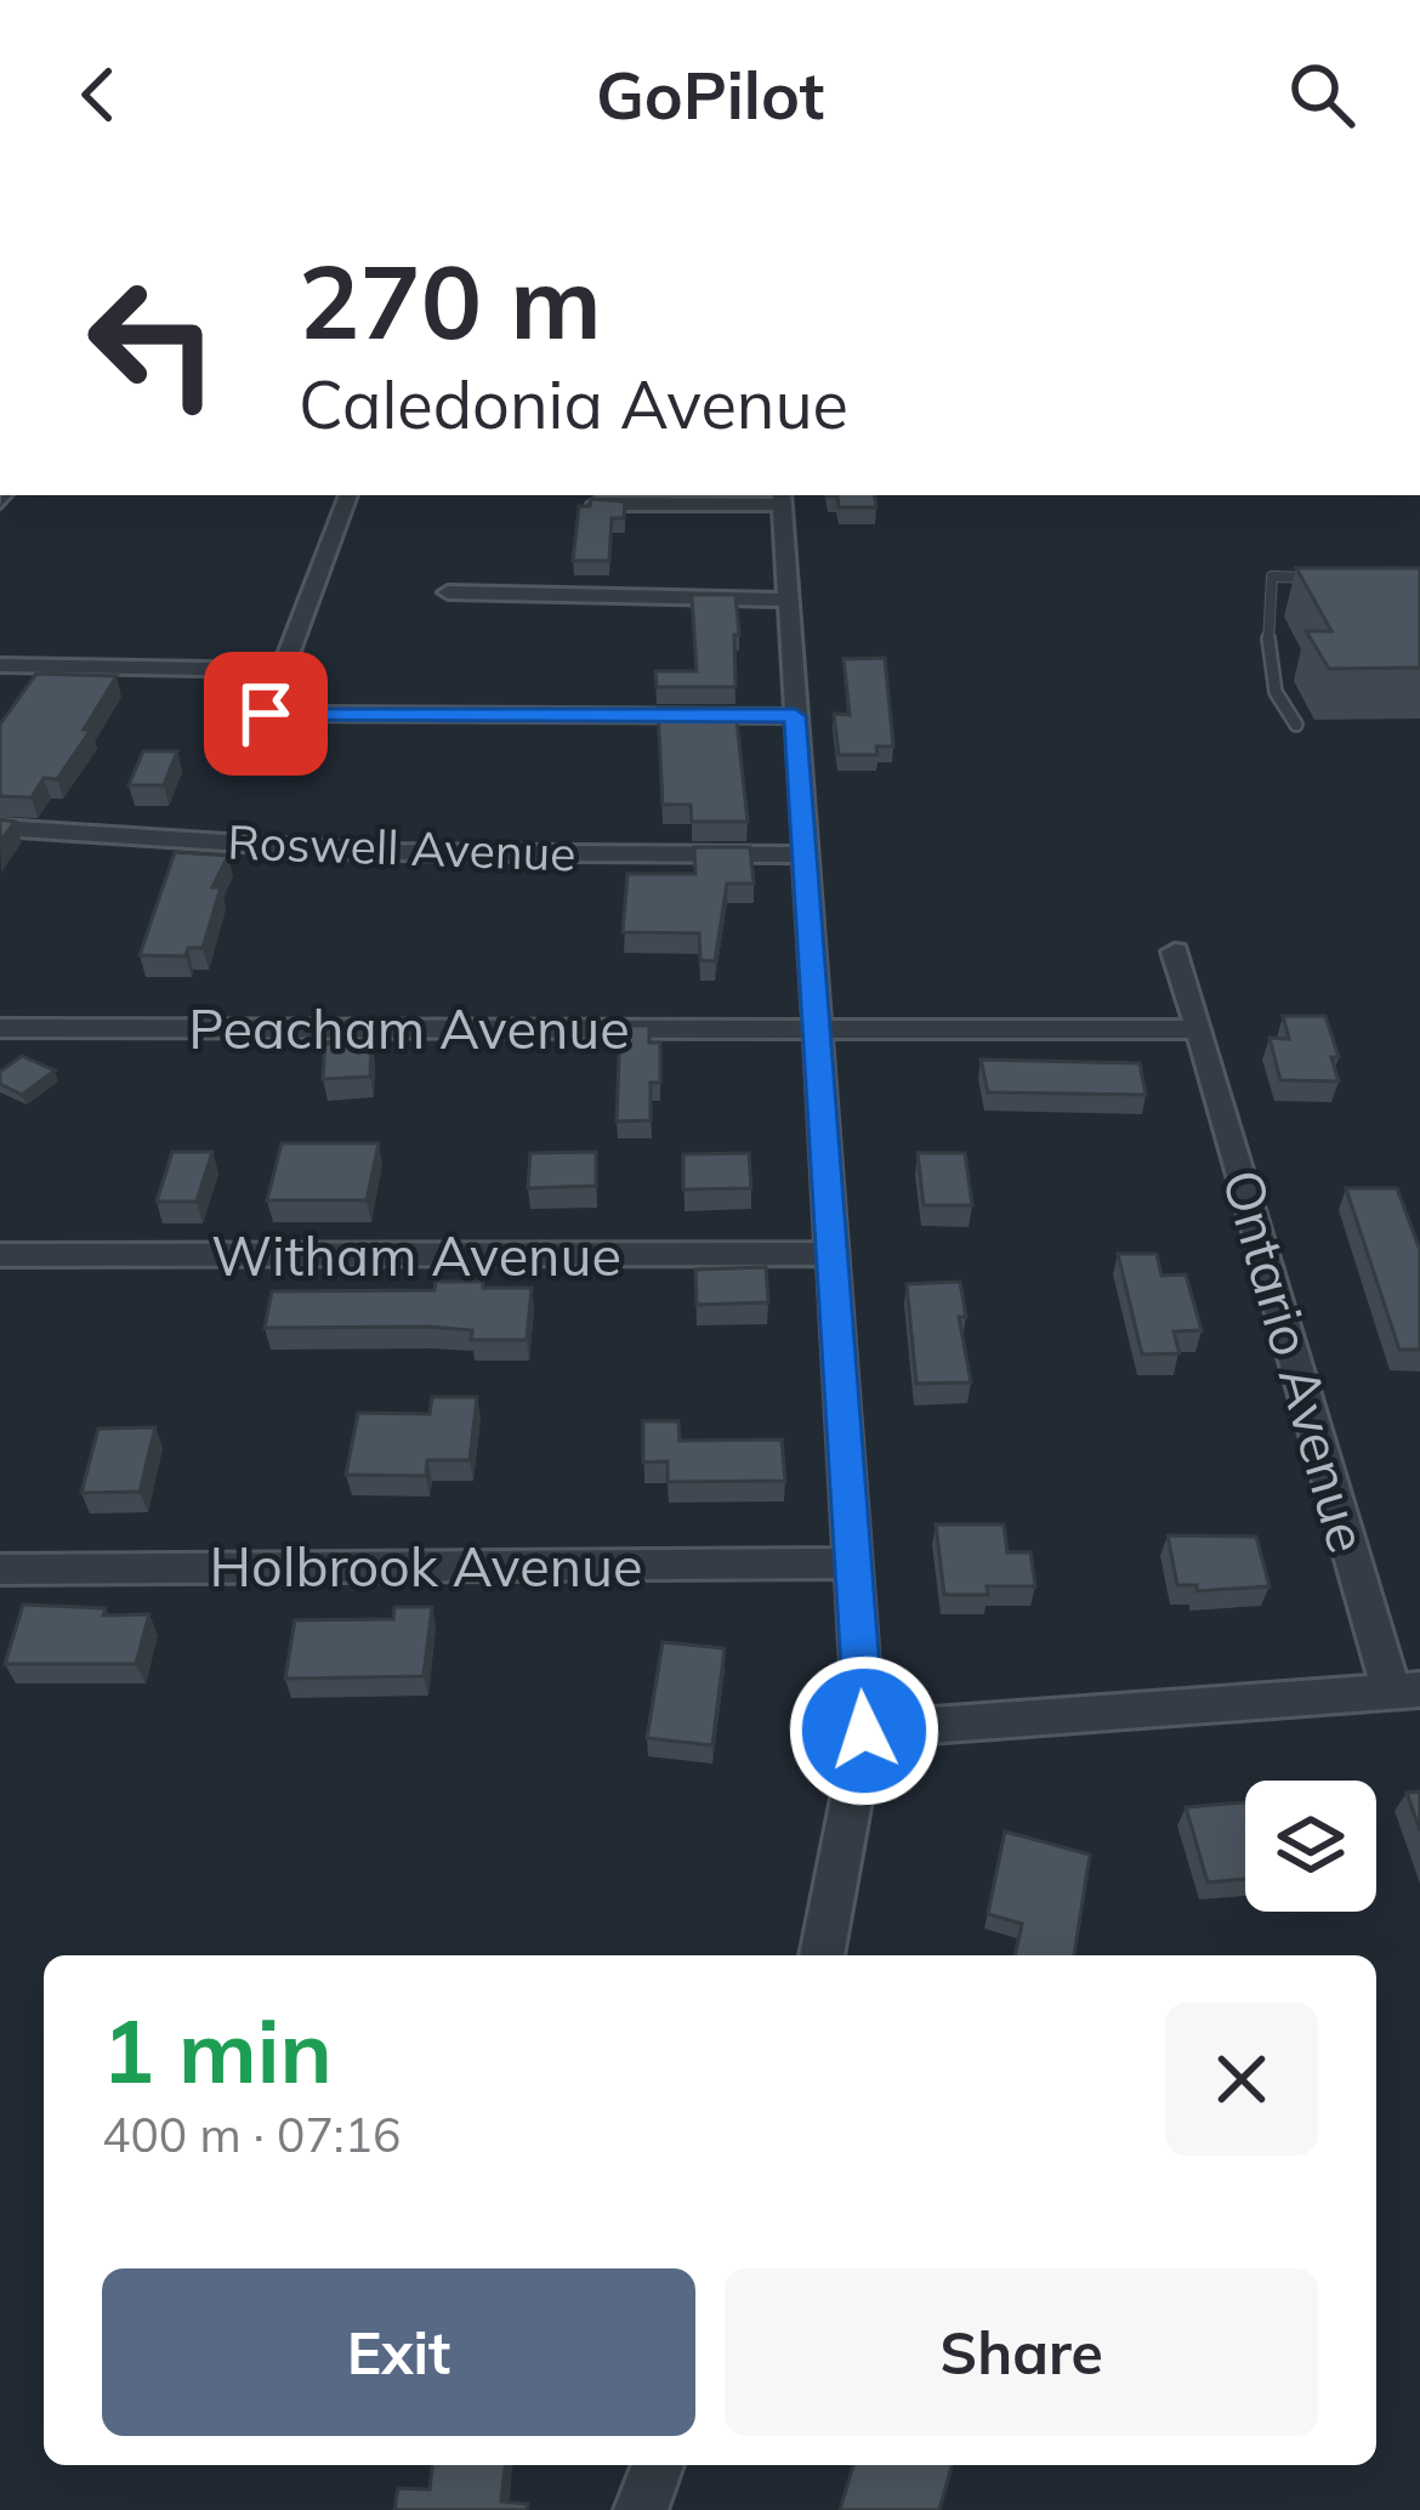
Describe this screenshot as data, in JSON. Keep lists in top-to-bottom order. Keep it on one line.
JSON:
{"streets":{"street":["Roswell Avenue","Peacham Avenue","Witham Avenue","Ontario Avenue","Holbrook Avenue"]},"page":{"header":"GoPilot","turn":["270 m","Caledonia Avenue"],"heading":["1 min","400 m · 07:16"],"buttons":["Exit","Share"]}}
